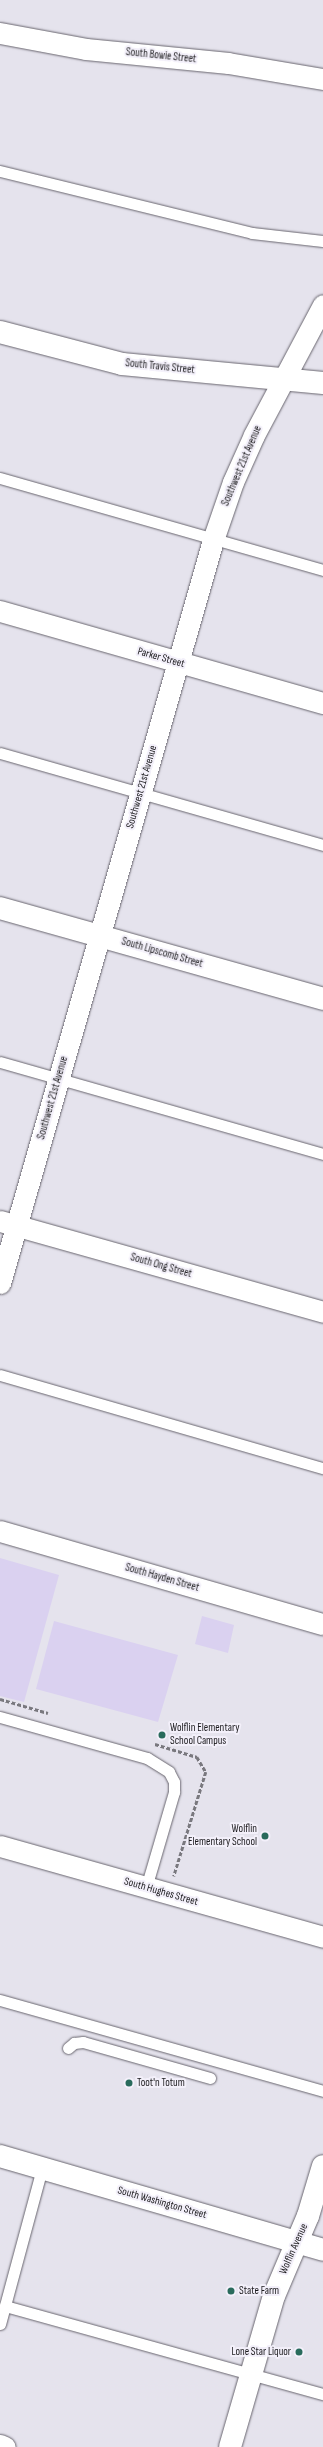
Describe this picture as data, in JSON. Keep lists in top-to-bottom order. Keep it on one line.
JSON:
{"streets":{"main road":["South Travis Street","South Lipscomb Street","South Washington Street","Wolflin Avenue"],"street":["South Bowie Street","Southwest 21st Avenue","Parker Street","South Ong Street","South Hayden Street","South Hughes Street"]},"crossings":[["South Travis Street","Southwest 21st Avenue"],["Southwest 21st Avenue","Parker Street"],["Southwest 21st Avenue","South Lipscomb Street"],["Southwest 21st Avenue","South Ong Street"],["South Washington Street","Wolflin Avenue"]],"places":["Wolflin Elementary School Campus","Wolflin Elementary School","Toot'n Totum","State Farm","Lone Star Liquor"]}
